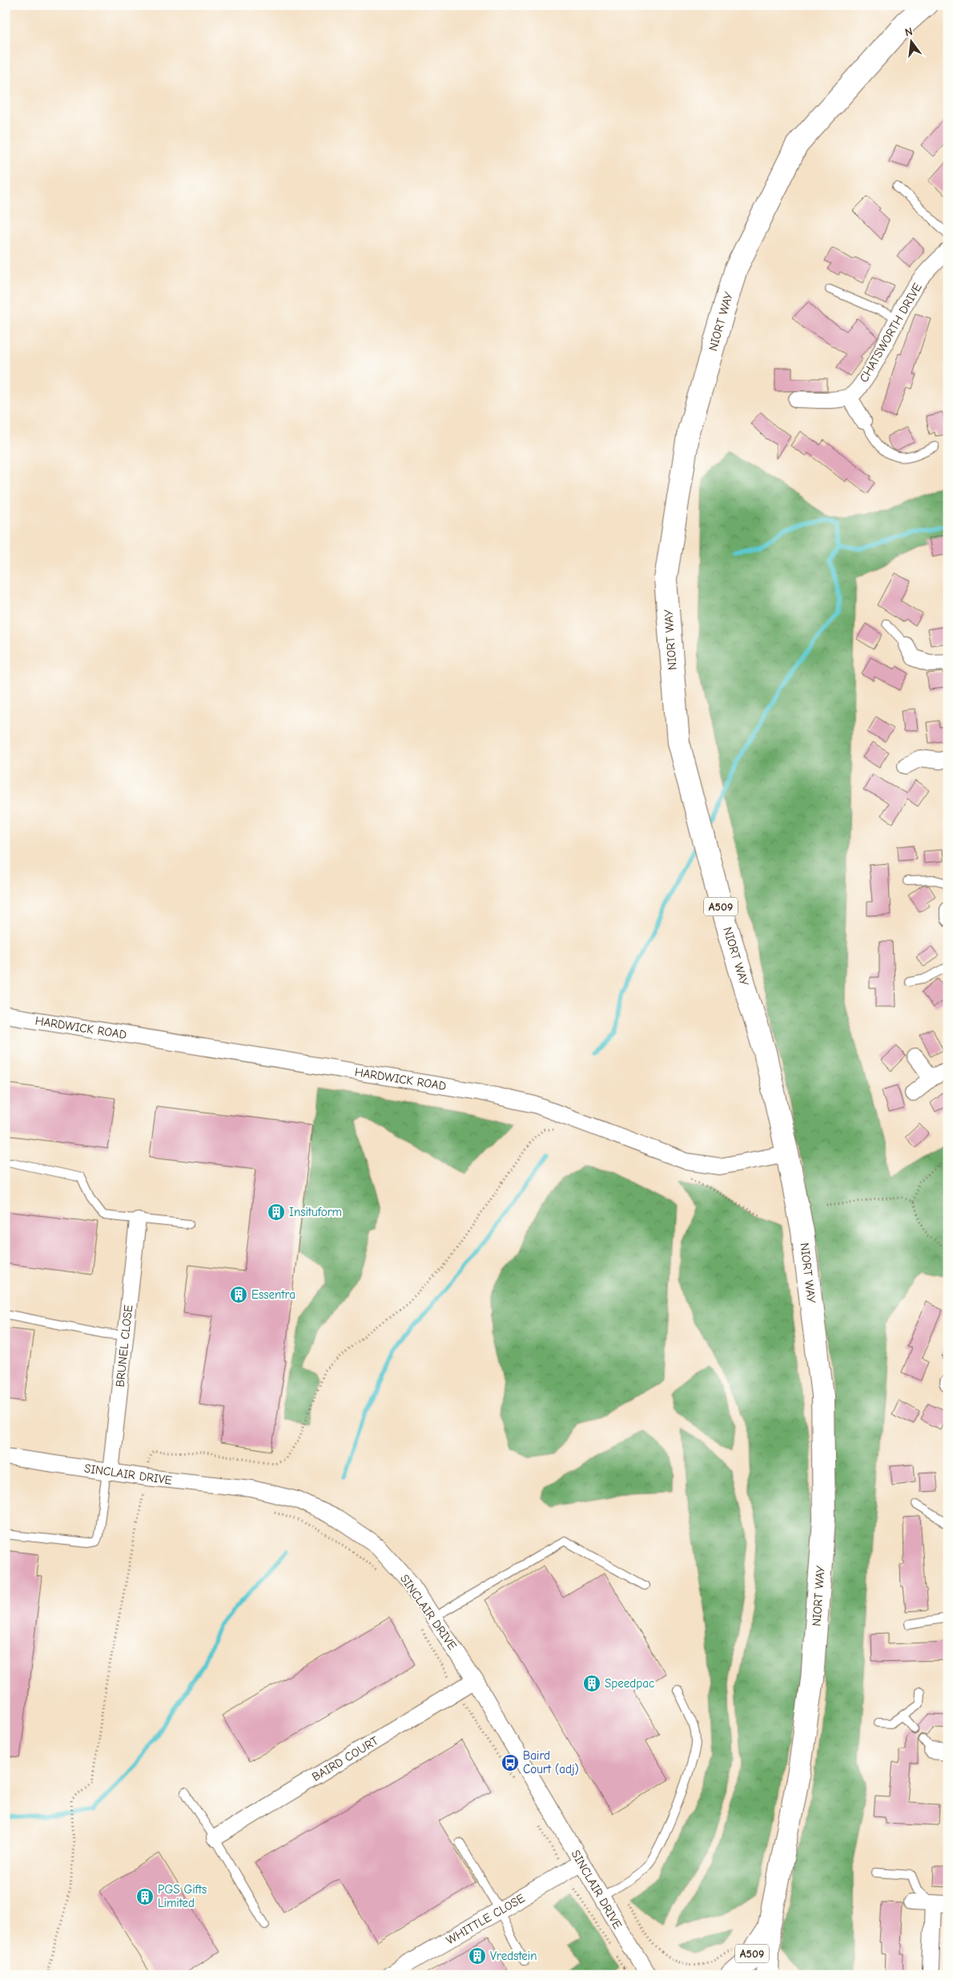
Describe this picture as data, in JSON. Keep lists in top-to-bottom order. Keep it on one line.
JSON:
{"streets":{"highway":["NIORT WAY","A509"],"street":["CHATSWORTH DRIVE","HARDWICK ROAD","BRUNEL CLOSE","SINCLAIR DRIVE","BAIRD COURT","WHITTLE CLOSE"]},"crossings":[["NIORT WAY","HARDWICK ROAD"],["BRUNEL CLOSE","SINCLAIR DRIVE"],["SINCLAIR DRIVE","BAIRD COURT"],["SINCLAIR DRIVE","WHITTLE CLOSE"]],"places":{"building":["Insituform","Essentra","Speedpac","PGS Gifts Limited","Vredstein"],"bus stop":["Baird Court (adj)"]},"north":"top"}
